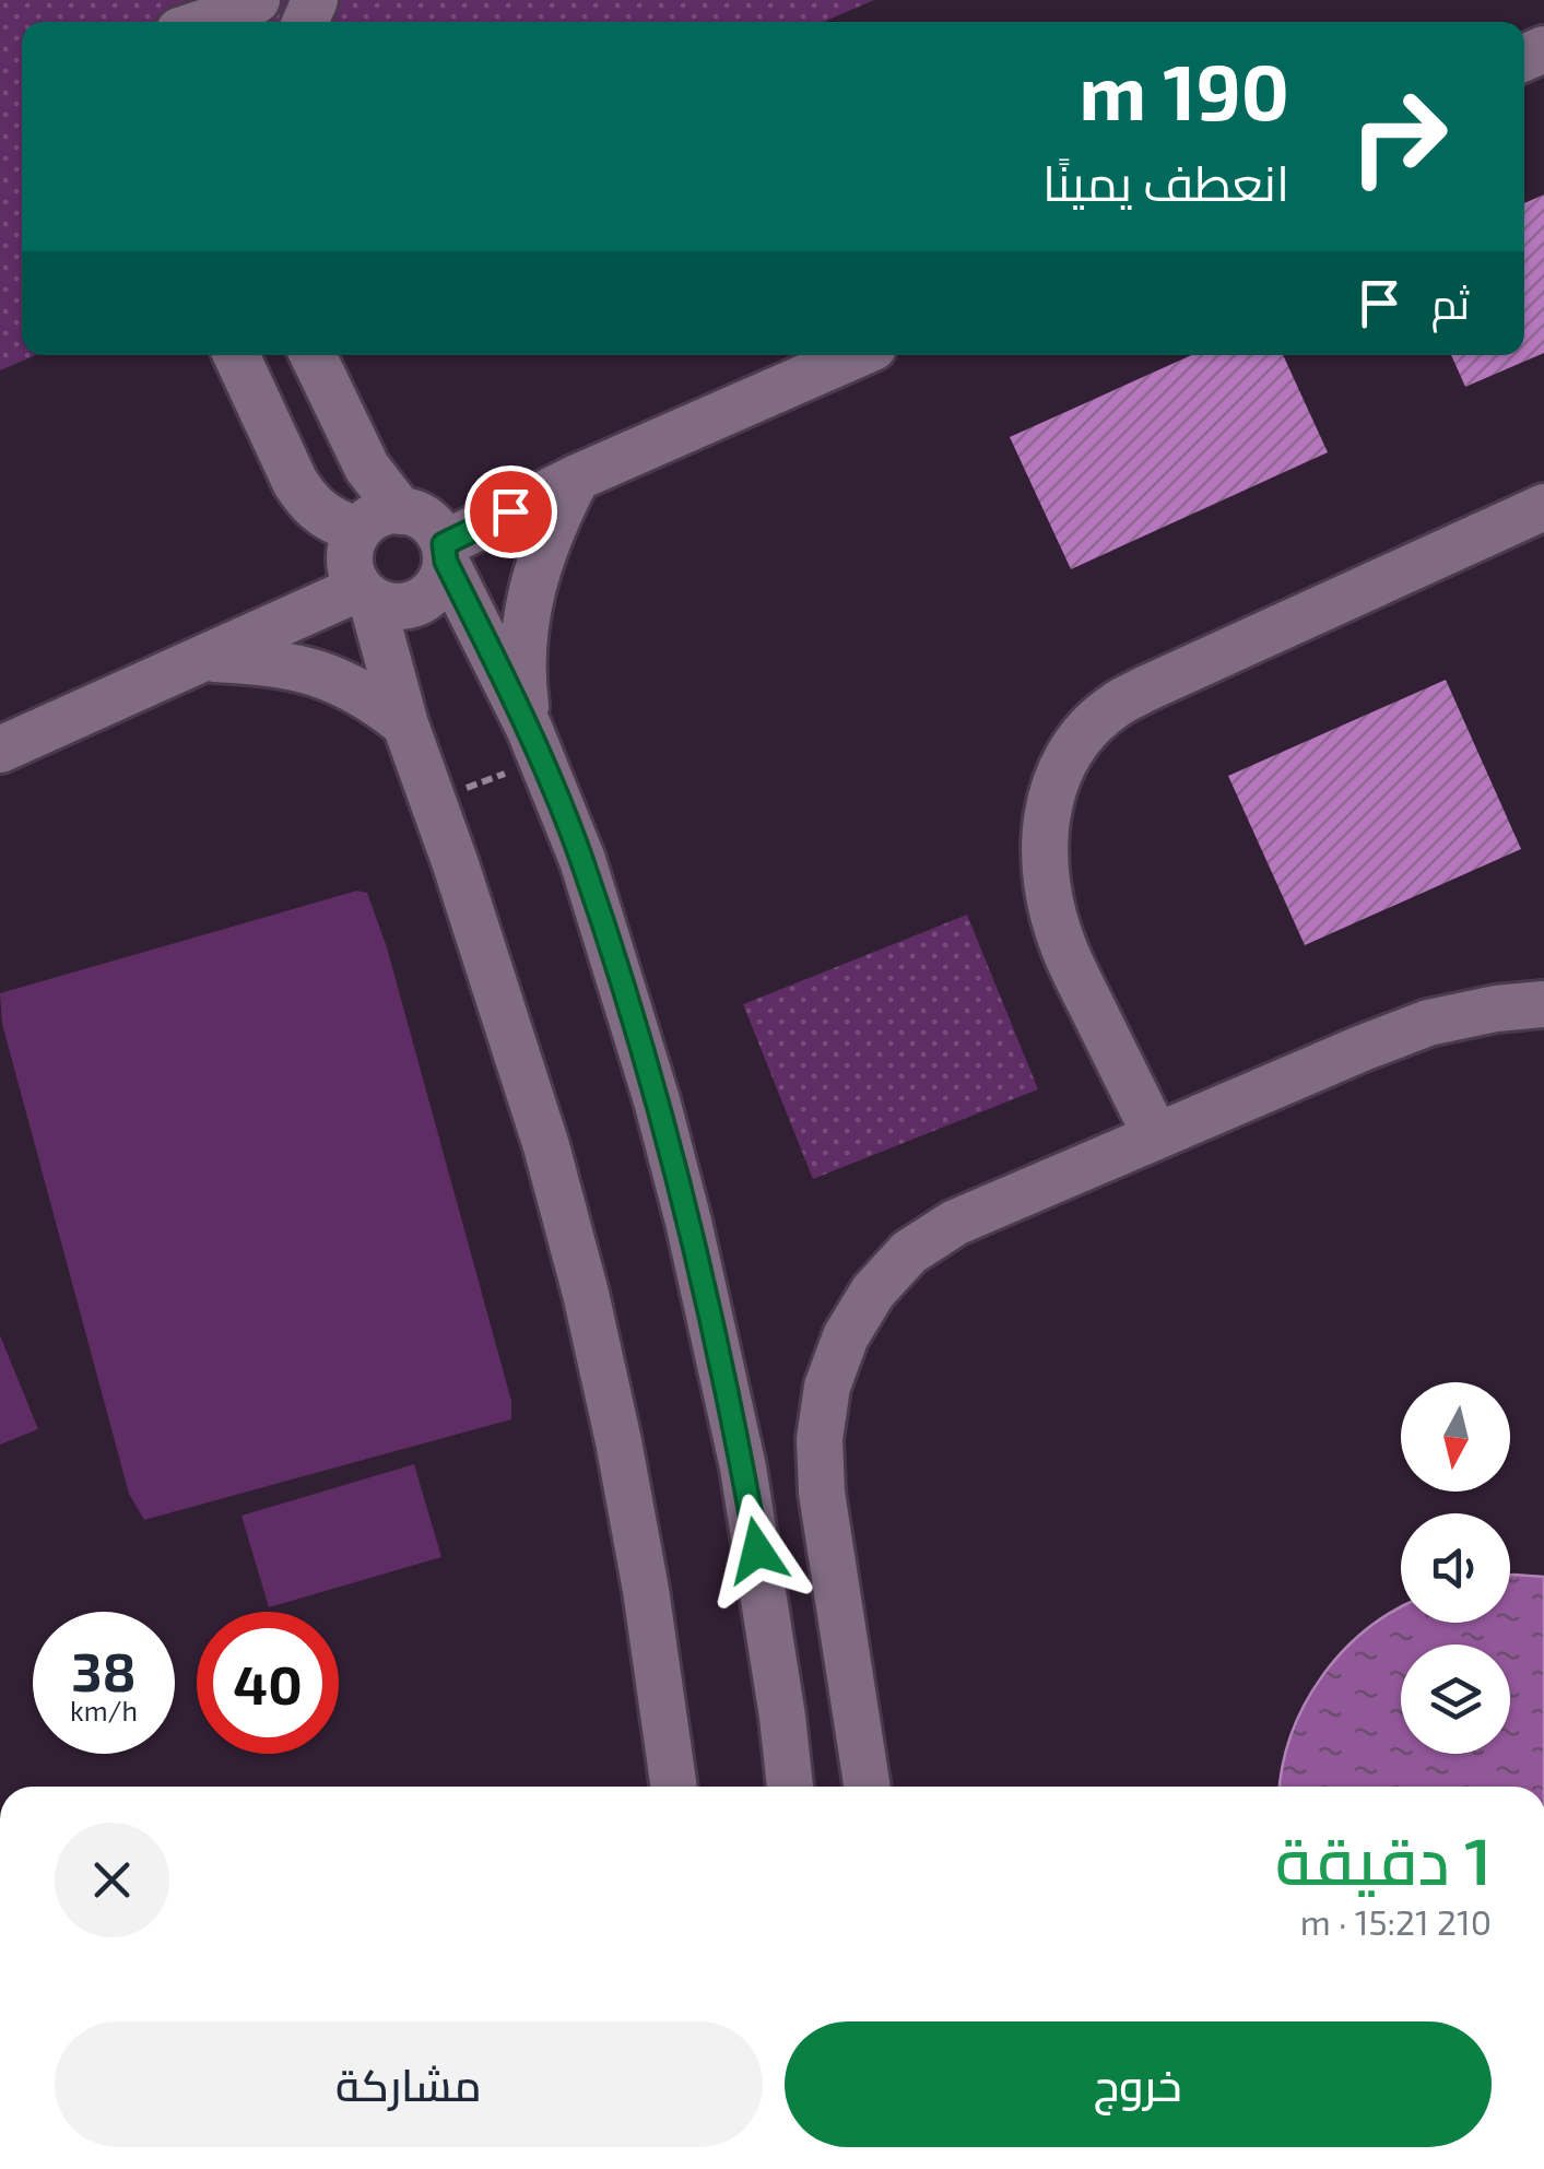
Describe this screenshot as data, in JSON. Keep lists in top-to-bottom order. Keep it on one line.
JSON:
{"north":"bottom","page":{"turn":["190 m","انعطف يمينًا"],"then":"ثم","speed":"38 km/h","limit":"40","heading":["1 دقيقة","210 m · 15:21"],"buttons":["خروج","مشاركة"]}}
